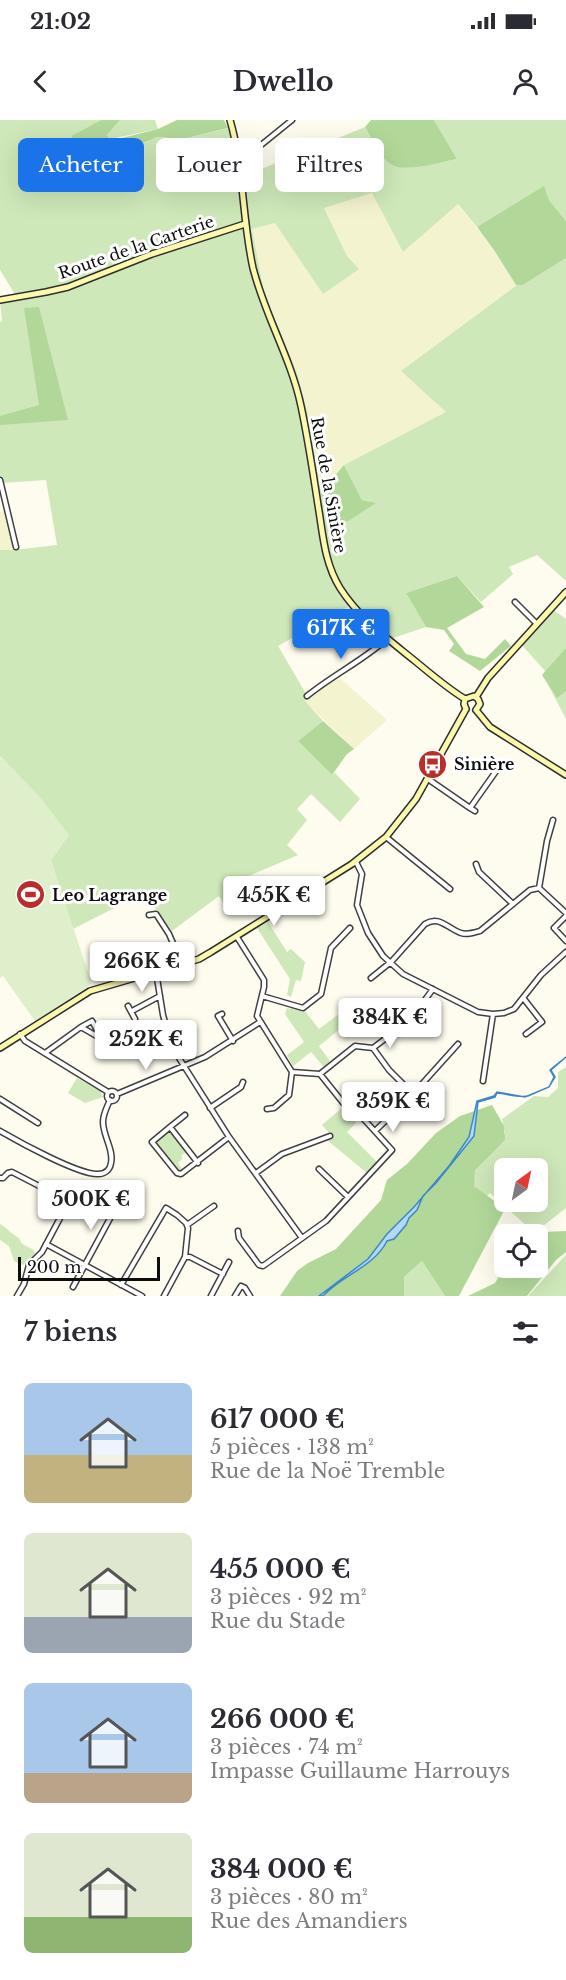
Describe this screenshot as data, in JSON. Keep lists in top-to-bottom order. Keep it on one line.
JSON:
{"streets":{"street":["Route de la Carterie","Rue de la Sinière"]},"crossings":[["Route de la Carterie","Rue de la Sinière"]],"places":{"bus stop":["Sinière"],"sports":["Leo Lagrange"]},"scale_bar":"200 m","north":"top right","page":{"status":"21:02","header":"Dwello","chip":["Acheter","Louer","Filtres"],"price":["617K €","455K €","266K €","384K €","252K €","359K €","500K €"],"scale":"200 m","heading":"7 biens","list":[{"name":"617 000 €","note":"5 pièces · 138 m² · Rue de la Noë Tremble"},{"name":"455 000 €","note":"3 pièces · 92 m² · Rue du Stade"},{"name":"266 000 €","note":"3 pièces · 74 m² · Impasse Guillaume Harrouys"},{"name":"384 000 €","note":"3 pièces · 80 m² · Rue des Amandiers"}]}}
